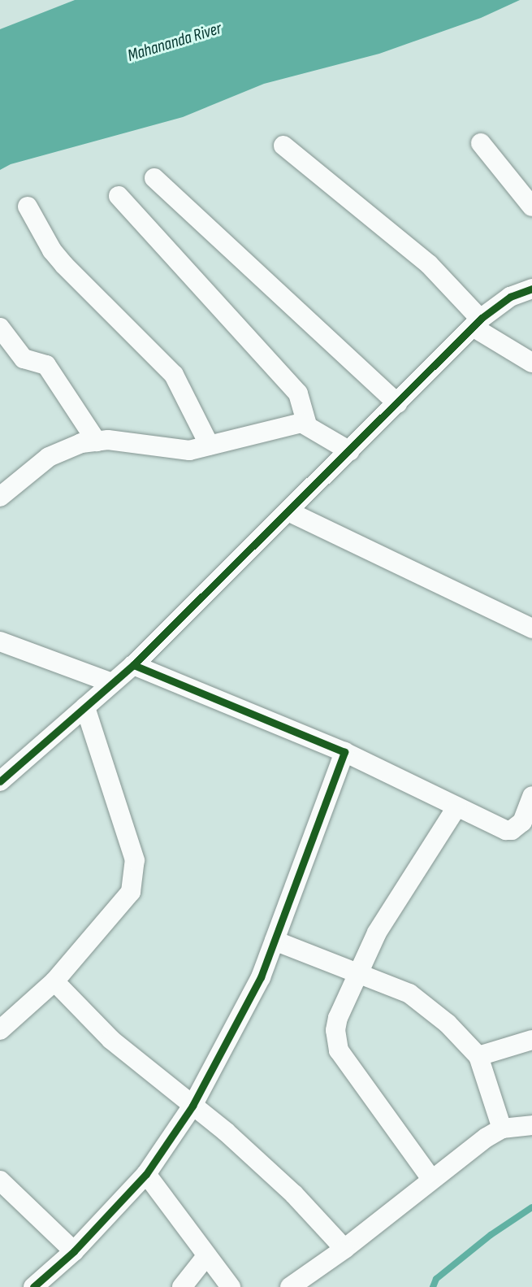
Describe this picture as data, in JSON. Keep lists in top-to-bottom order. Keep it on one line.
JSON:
{"water":["Mahananda River"]}
